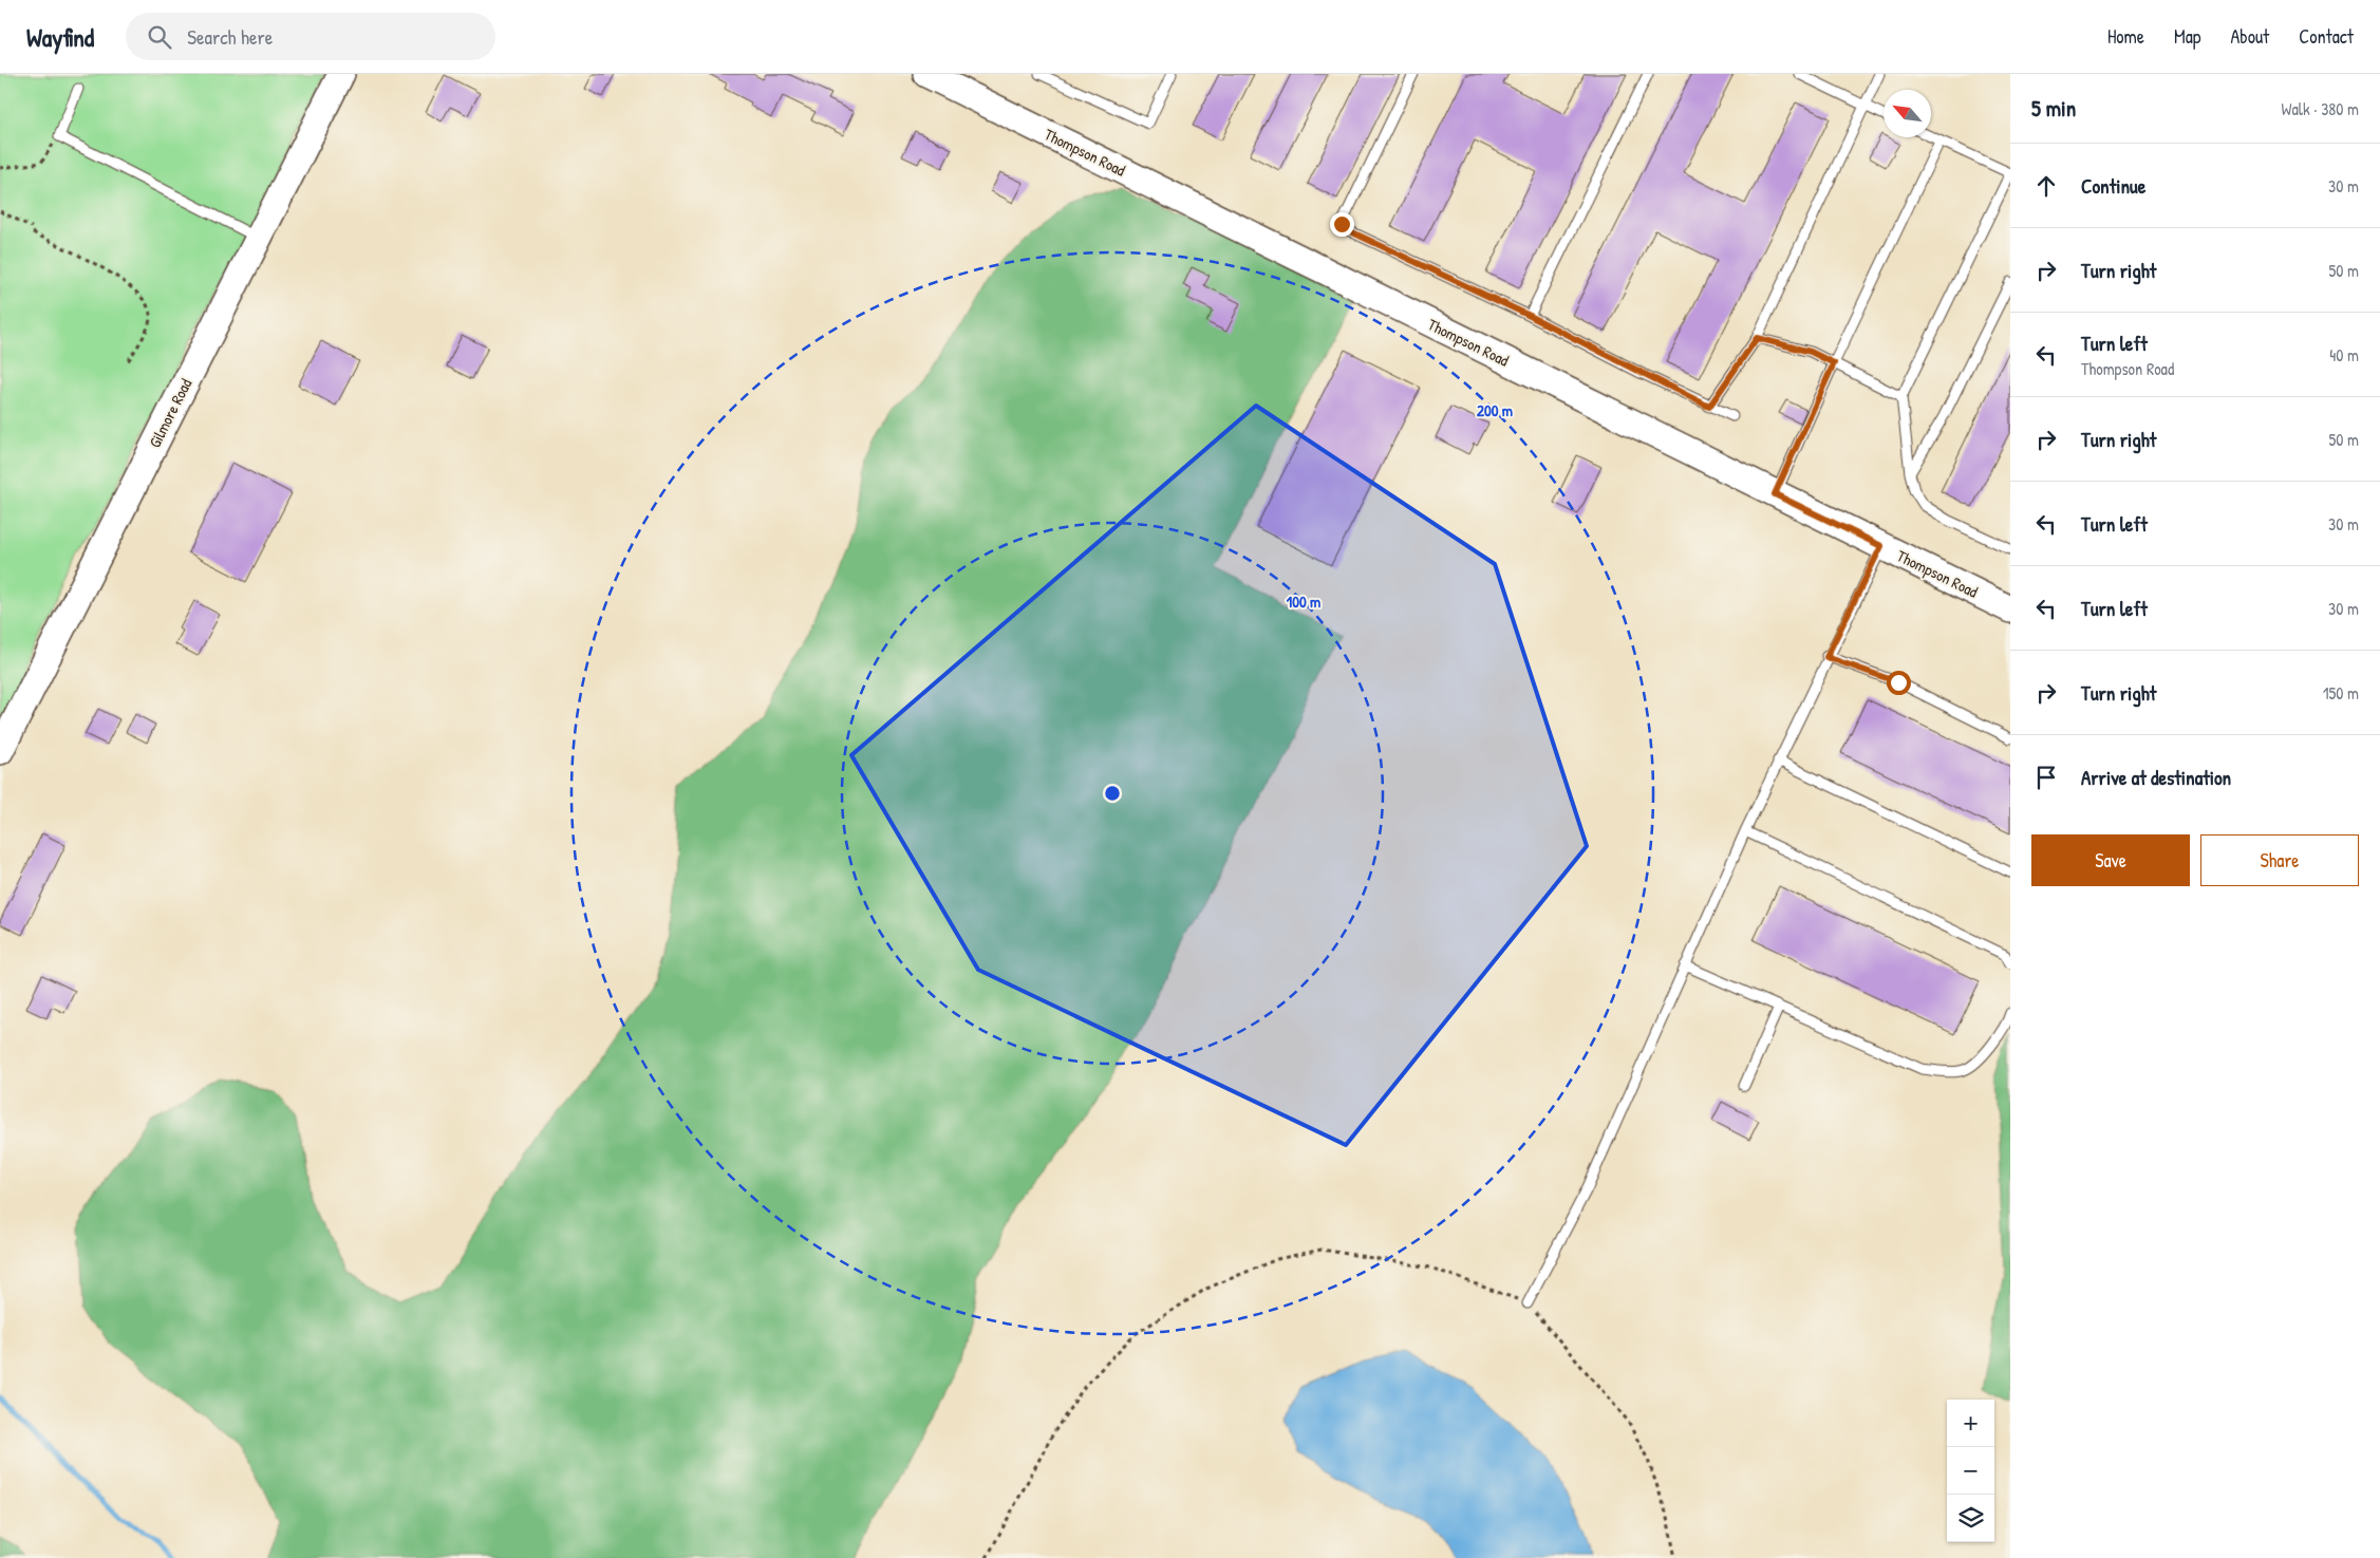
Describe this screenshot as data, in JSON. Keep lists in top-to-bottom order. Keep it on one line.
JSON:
{"streets":{"main road":["Thompson Road","Gilmore Road"]},"north":"top left","page":{"header":"Wayfind","search":"Search here","nav":["Home","Map","About","Contact"],"heading":["5 min","Walk · 380 m"],"list":[["Continue","30 m"],["Turn right","50 m"],["Turn left","Thompson Road","40 m"],["Turn right","50 m"],["Turn left","30 m"],["Turn left","30 m"],["Turn right","150 m"],"Arrive at destination"],"buttons":["Save","Share"],"map_buttons":["+","−"]},"rings":["200 m","100 m"]}
